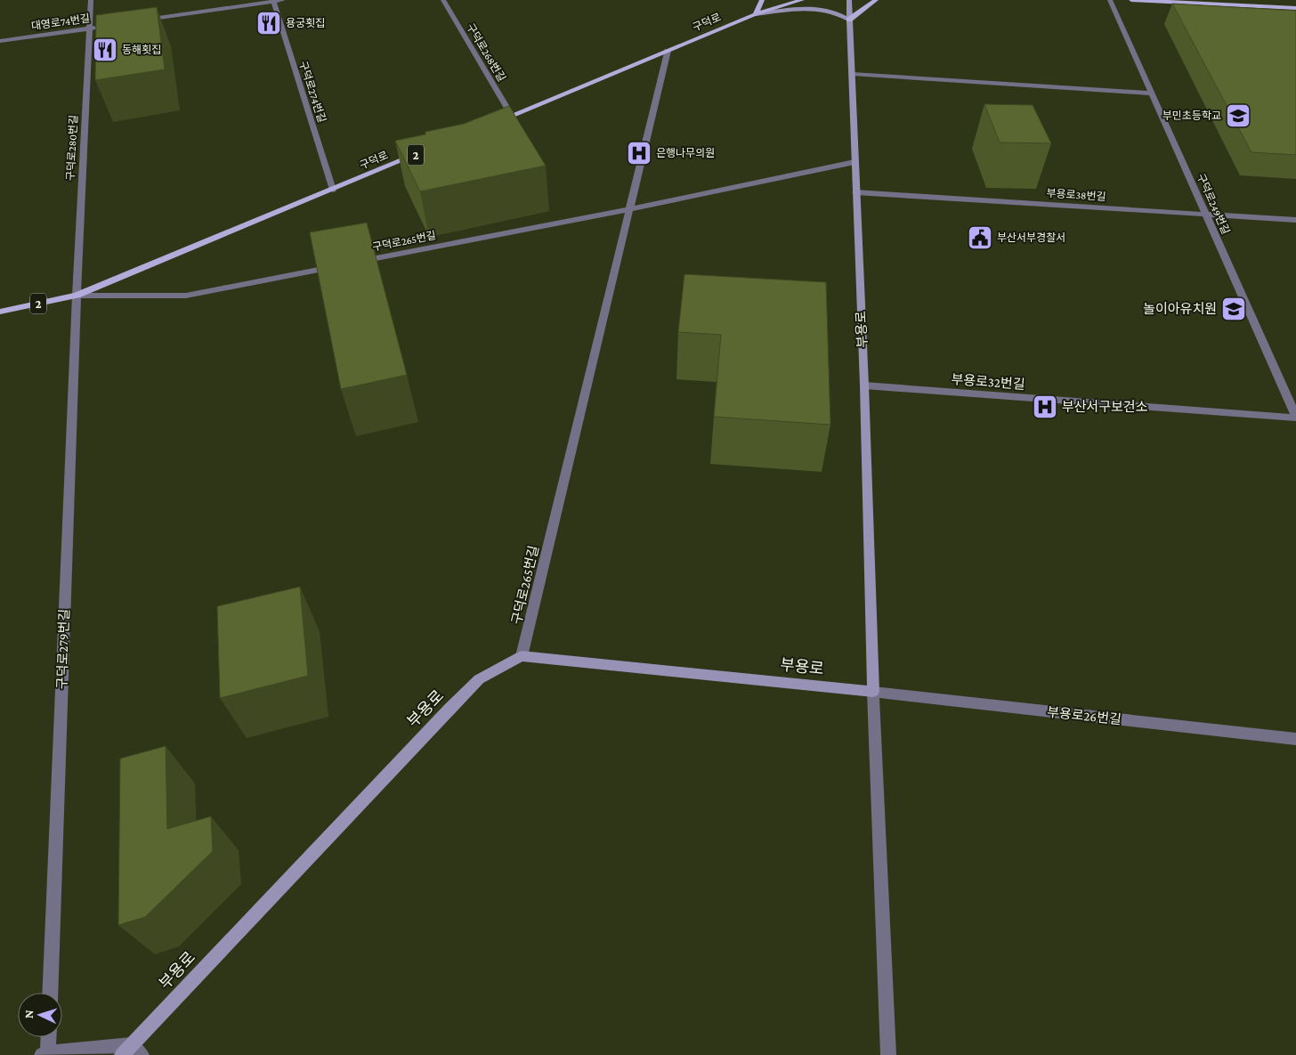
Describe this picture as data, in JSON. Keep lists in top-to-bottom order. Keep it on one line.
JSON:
{"streets":{"main road":["구덕로","2","부용로"],"street":["대영로74번길","구덕로268번길","구덕로274번길","구덕로280번길","부용로38번길","구덕로249번길","구덕로265번길","부용로32번길","구덕로279번길","부용로26번길"]},"crossings":[["대영로74번길","구덕로280번길"],["구덕로","구덕로268번길"],["구덕로","구덕로274번길"],["구덕로","구덕로280번길"],["구덕로","구덕로265번길"],["구덕로","구덕로279번길"],["구덕로280번길","구덕로265번길"],["구덕로280번길","구덕로279번길"],["부용로38번길","구덕로249번길"],["부용로38번길","부용로"],["구덕로249번길","부용로32번길"],["구덕로265번길","부용로"],["구덕로265번길","구덕로279번길"],["부용로","부용로32번길"],["부용로","부용로26번길"]],"places":{"restaurant":["용궁횟집","동해횟집"],"school or university":["부민초등학교","놀이아유치원"],"hospital":["은행나무의원","부산서구보건소"],"public building":["부산서부경찰서"]},"north":"left"}
